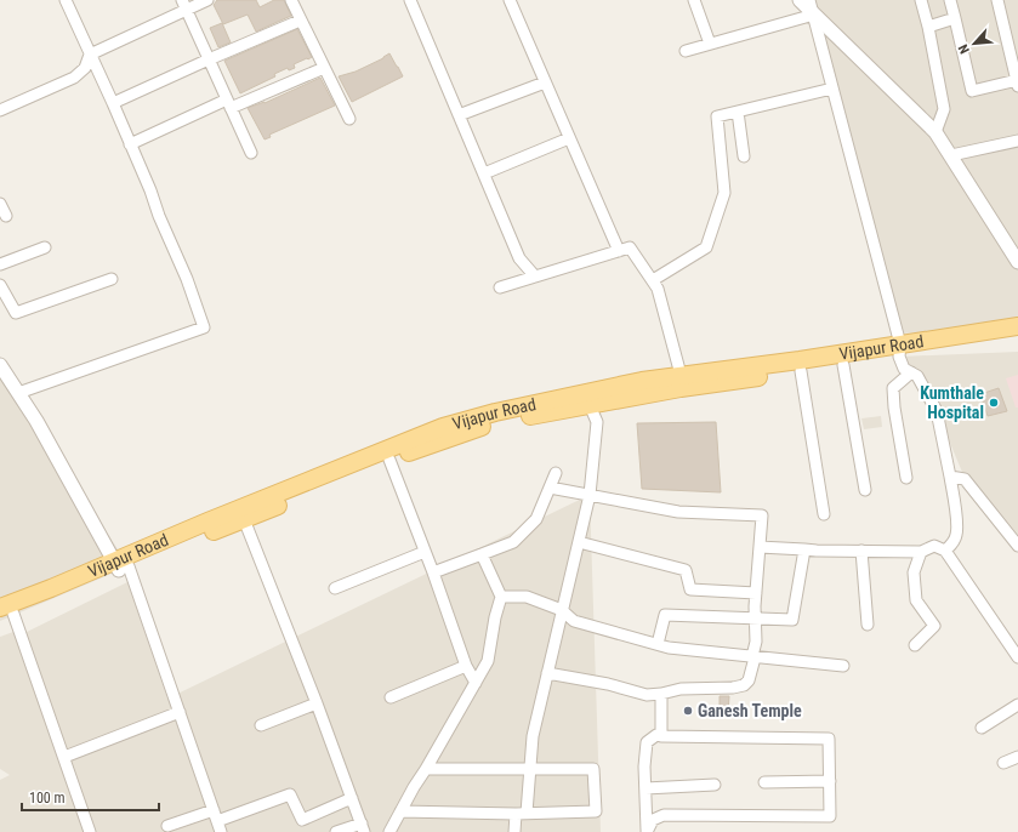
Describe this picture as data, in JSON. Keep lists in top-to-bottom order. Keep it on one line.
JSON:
{"streets":{"main road":["Vijapur Road"]},"places":["Kumthale Hospital","Ganesh Temple"],"scale_bar":"100 m","north":"bottom left"}
